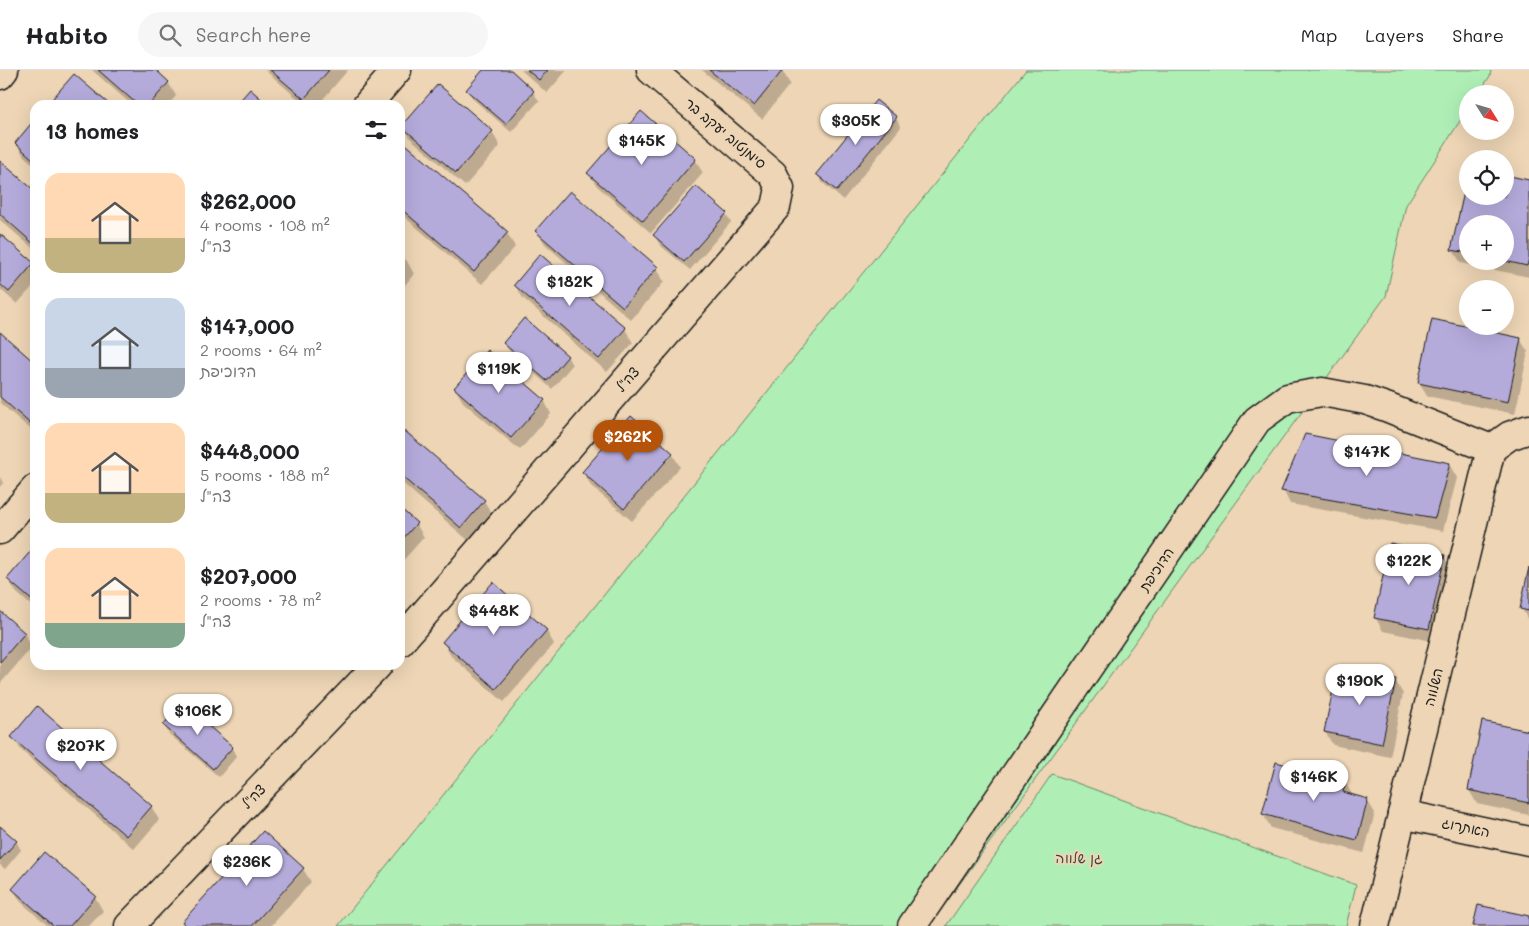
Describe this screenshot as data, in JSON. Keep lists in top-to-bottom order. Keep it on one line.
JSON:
{"streets":{"street":["סימנטוב יעקב בר","צה\"ל","הדוכיפת","השלווה","האתרוג"]},"crossings":[["סימנטוב יעקב בר","צה\"ל"],["הדוכיפת","השלווה"],["השלווה","האתרוג"]],"parks":["גן שלווה"],"north":"bottom right","page":{"header":"Habito","search":"Search here","nav":["Map","Layers","Share"],"map_buttons":["+","−"],"heading":"13 homes","price":["$305K","$145K","$182K","$119K","$262K","$147K","$122K","$448K","$190K","$106K","$207K","$146K","$236K"],"list":[{"name":"$262,000","note":"4 rooms · 108 m² · צה\"ל"},{"name":"$147,000","note":"2 rooms · 64 m² · הדוכיפת"},{"name":"$448,000","note":"5 rooms · 188 m² · צה\"ל"},{"name":"$207,000","note":"2 rooms · 78 m² · צה\"ל"}]}}
